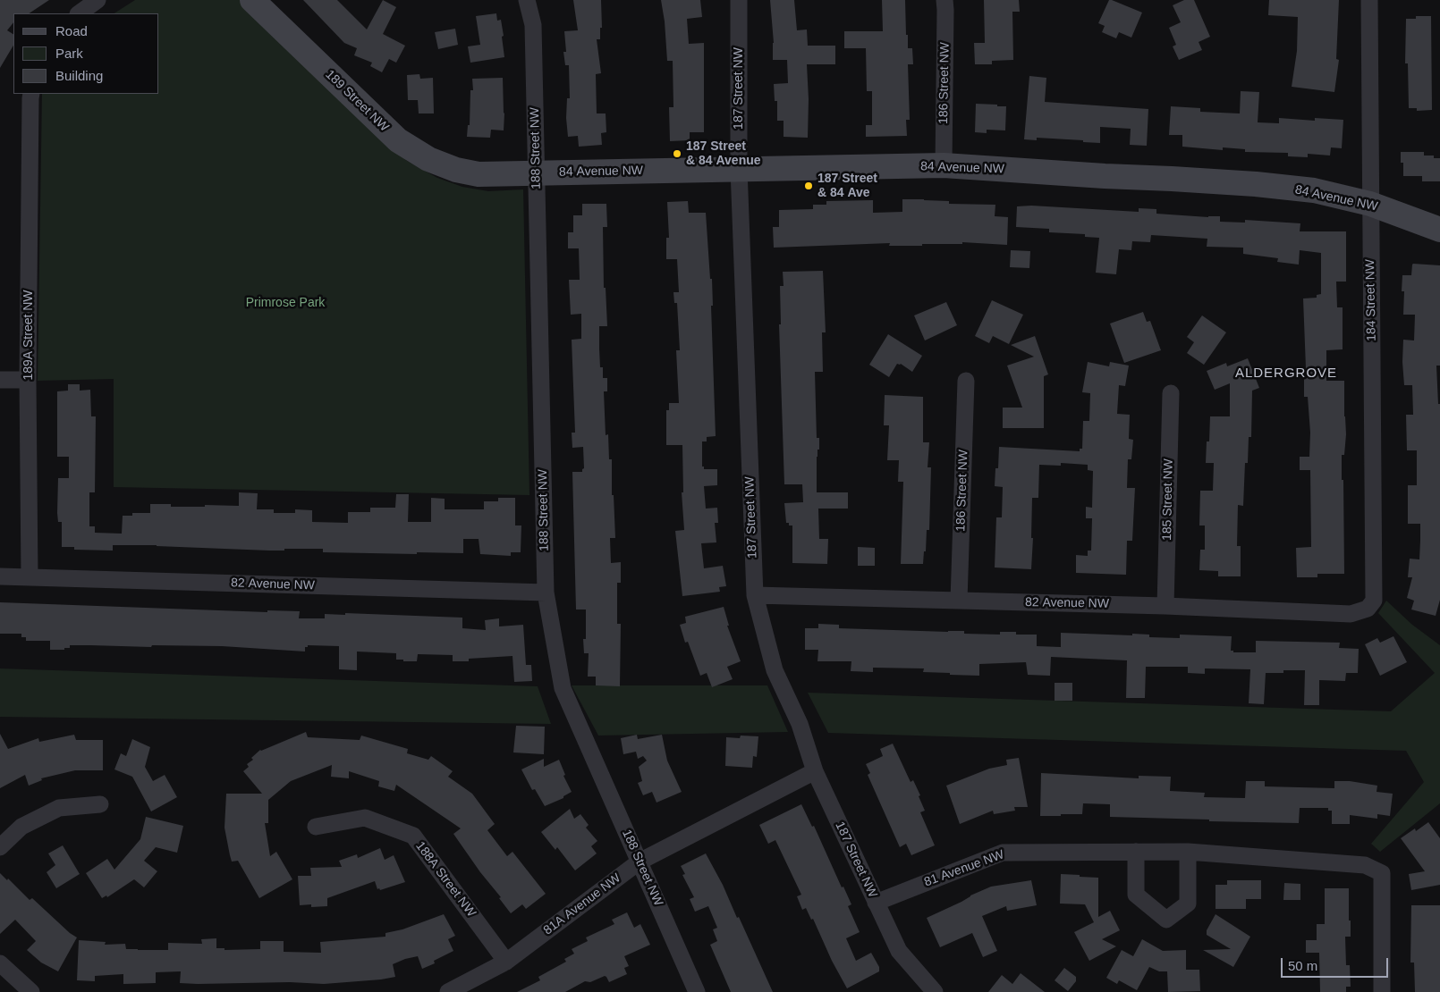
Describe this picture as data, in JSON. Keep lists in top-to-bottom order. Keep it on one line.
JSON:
{"streets":{"street":["186 Street NW","187 Street NW","189 Street NW","188 Street NW","84 Avenue NW","184 Street NW","189A Street NW","185 Street NW","82 Avenue NW","81 Avenue NW","188A Street NW","81A Avenue NW"]},"crossings":[["186 Street NW","84 Avenue NW"],["186 Street NW","82 Avenue NW"],["187 Street NW","84 Avenue NW"],["187 Street NW","82 Avenue NW"],["187 Street NW","81 Avenue NW"],["187 Street NW","81A Avenue NW"],["189 Street NW","84 Avenue NW"],["188 Street NW","84 Avenue NW"],["188 Street NW","82 Avenue NW"],["188 Street NW","81A Avenue NW"],["84 Avenue NW","184 Street NW"],["184 Street NW","82 Avenue NW"],["189A Street NW","82 Avenue NW"],["185 Street NW","82 Avenue NW"],["188A Street NW","81A Avenue NW"]],"districts":["ALDERGROVE"],"parks":["Primrose Park"],"places":["187 Street & 84 Avenue","187 Street & 84 Ave"],"legend":["Road","Park","Building"],"scale_bar":"50 m"}
